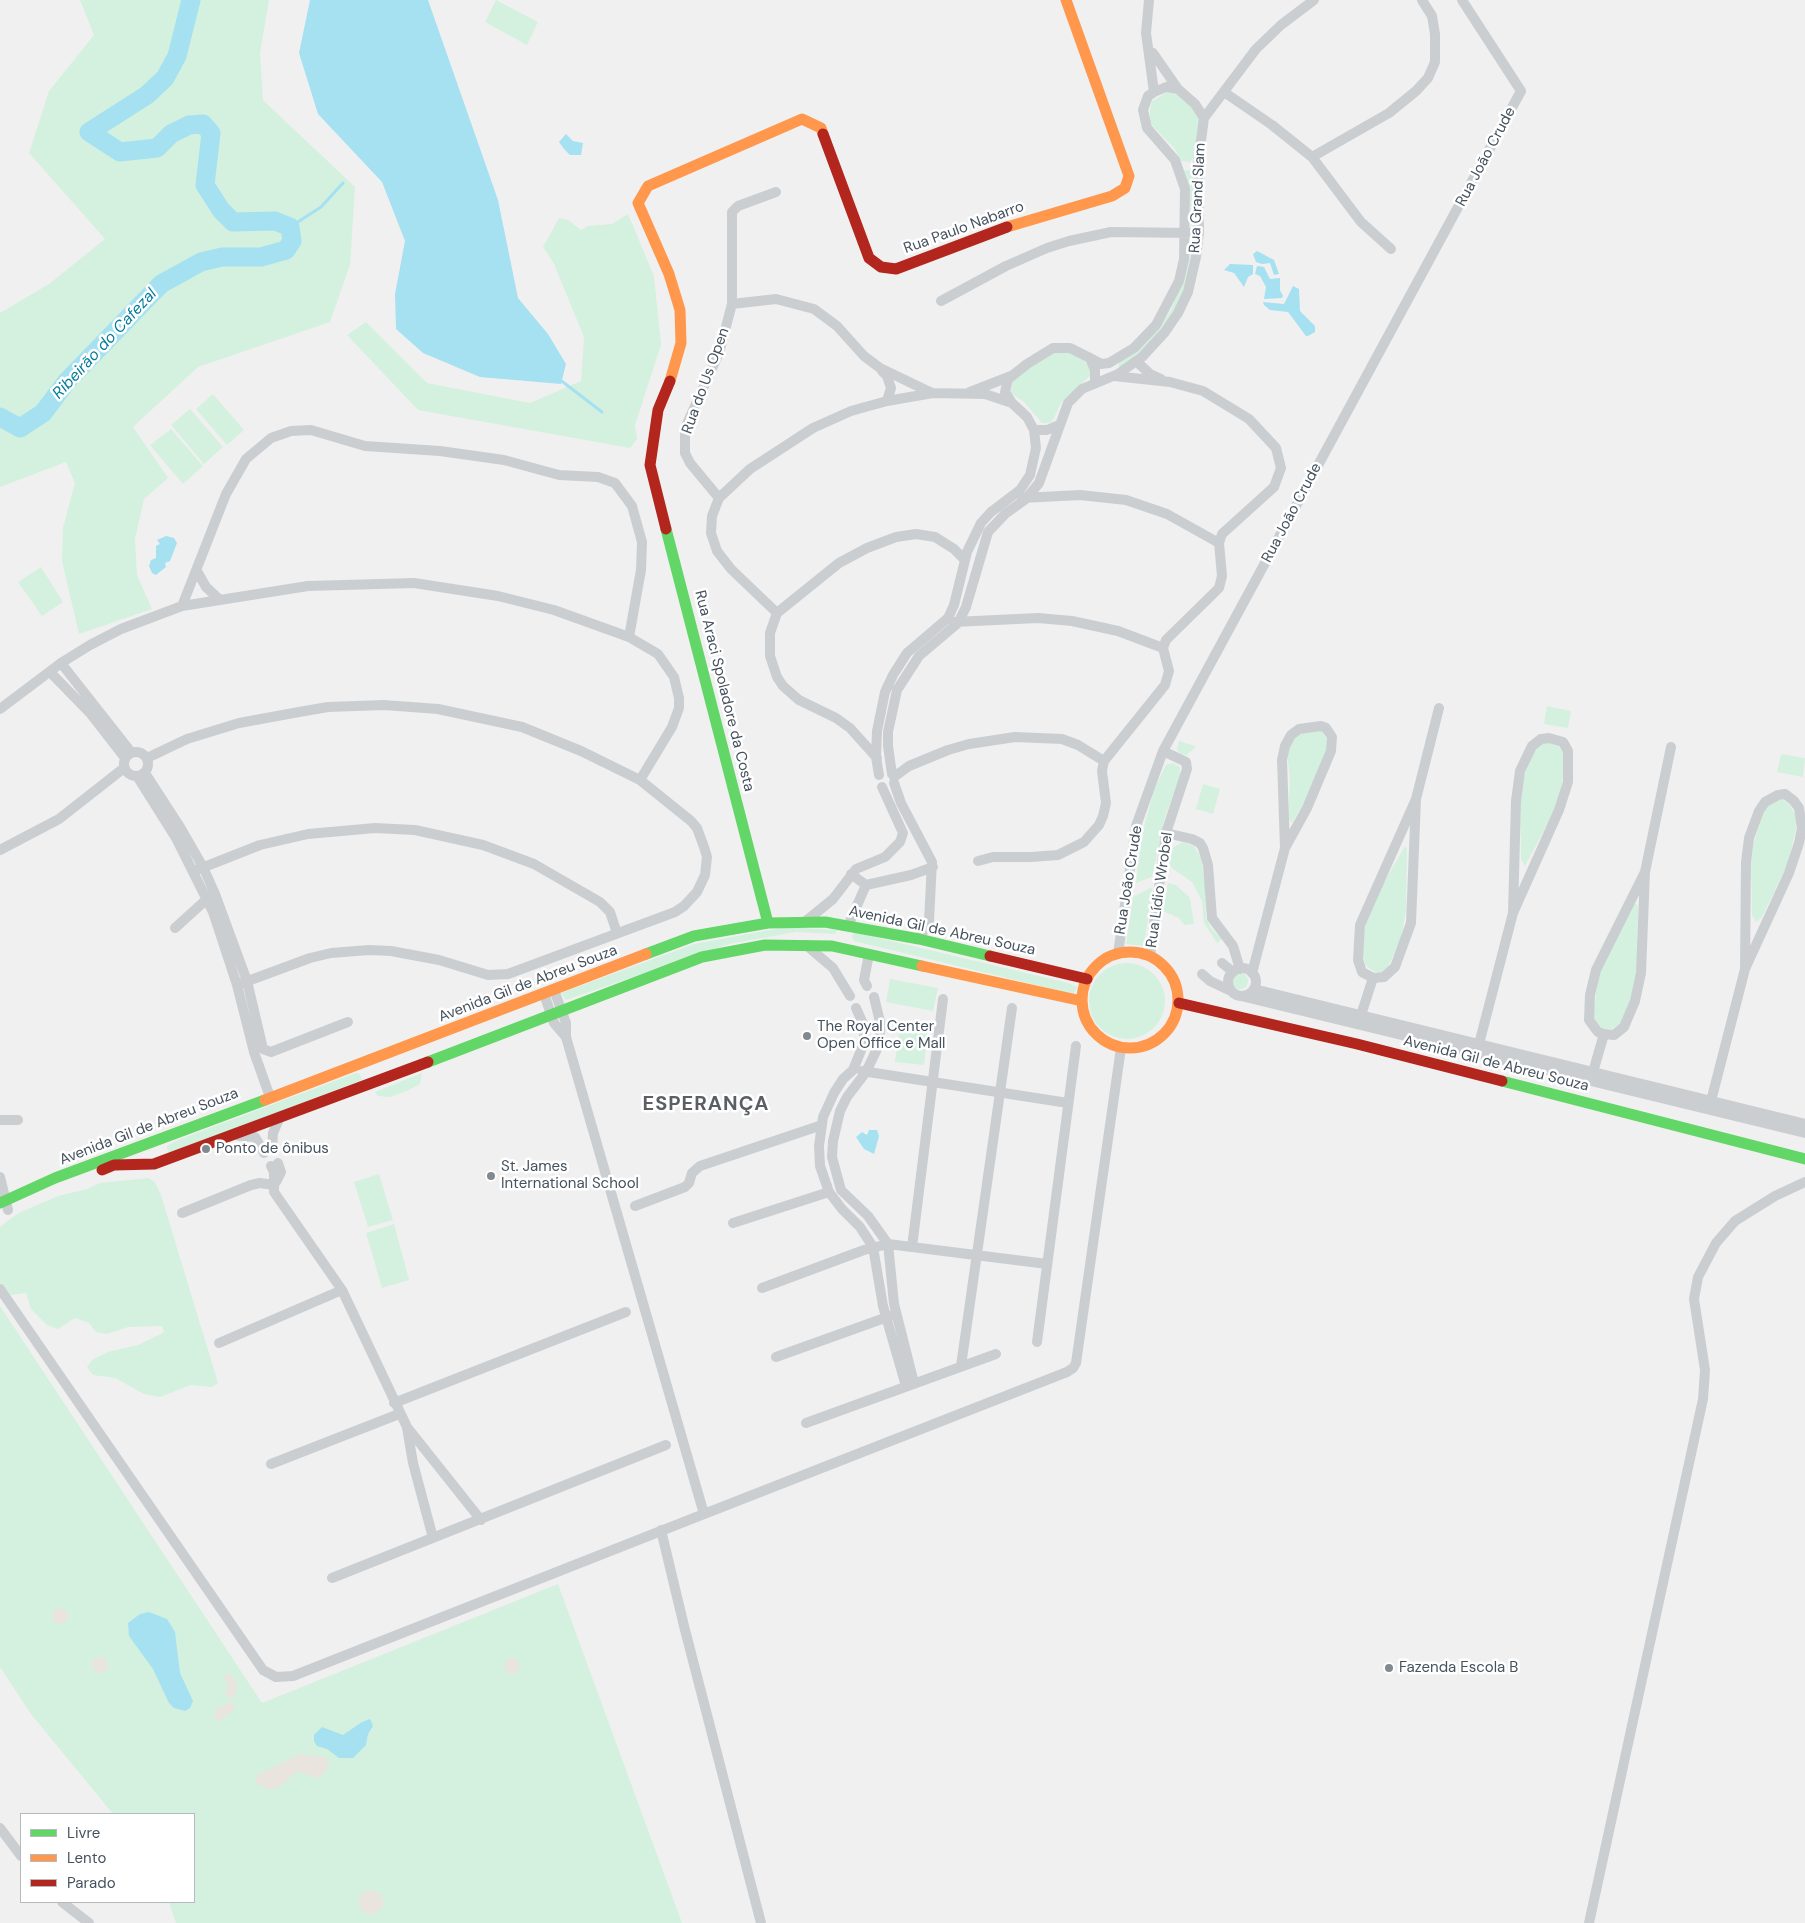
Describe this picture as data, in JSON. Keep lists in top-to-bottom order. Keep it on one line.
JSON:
{"streets":{"street":["Rua João Crude","Rua Grand Slam","Rua Paulo Nabarro","Rua do Us Open","Rua Araci Spoladore da Costa","Rua Lídio Wrobel","Avenida Gil de Abreu Souza"]},"crossings":[["Rua João Crude","Rua Lídio Wrobel"],["Rua João Crude","Avenida Gil de Abreu Souza"],["Rua Grand Slam","Avenida Gil de Abreu Souza"],["Rua Paulo Nabarro","Rua Araci Spoladore da Costa"],["Rua Araci Spoladore da Costa","Avenida Gil de Abreu Souza"],["Rua Lídio Wrobel","Avenida Gil de Abreu Souza"]],"districts":["ESPERANÇA"],"water":["Ribeirão do Cafezal"],"places":["The Royal Center Open Office e Mall","Ponto de ônibus","St. James International School","Fazenda Escola B"],"legend":["Livre","Lento","Parado"]}
